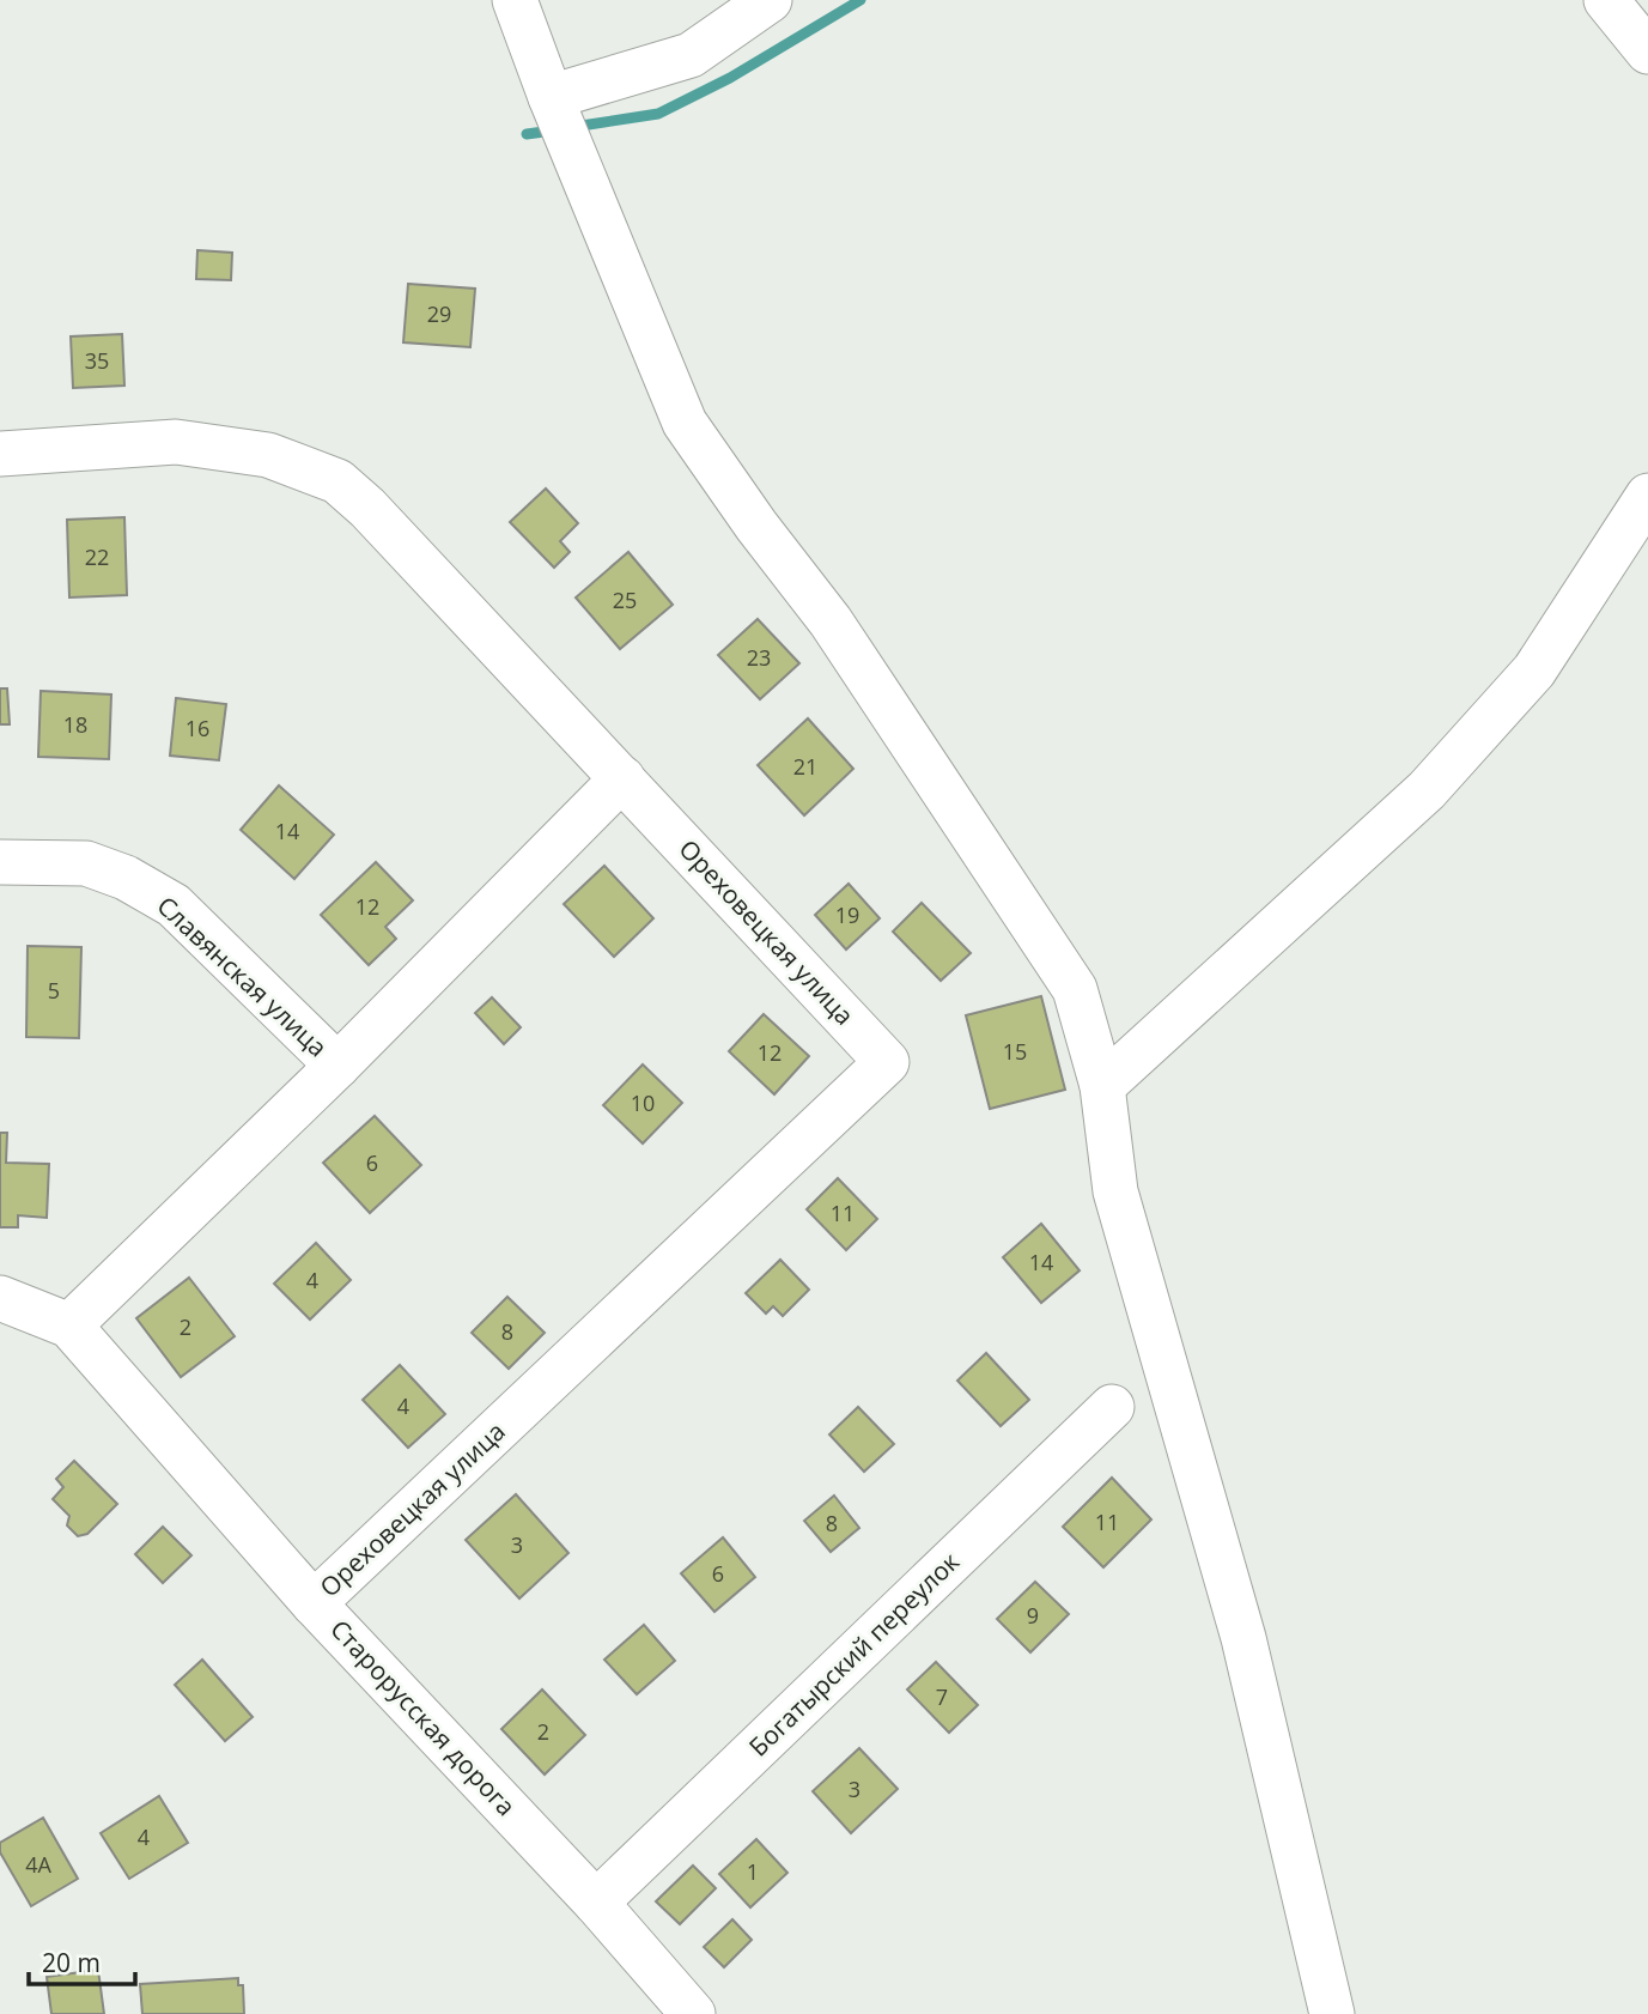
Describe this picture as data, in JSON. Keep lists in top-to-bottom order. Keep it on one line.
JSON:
{"streets":{"street":["Ореховецкая улица","Славянская улица","Богатырский переулок","Старорусская дорога"]},"crossings":[["Ореховецкая улица","Славянская улица"],["Ореховецкая улица","Старорусская дорога"],["Славянская улица","Старорусская дорога"],["Богатырский переулок","Старорусская дорога"]],"house_numbers":["29","35","22","25","23","18","16","21","14","12","19","5","15","12","10","6","11","14","4","2","8","4","11","8","3","6","9","7","2","3","4","4А","1"],"scale_bar":"20 m"}
